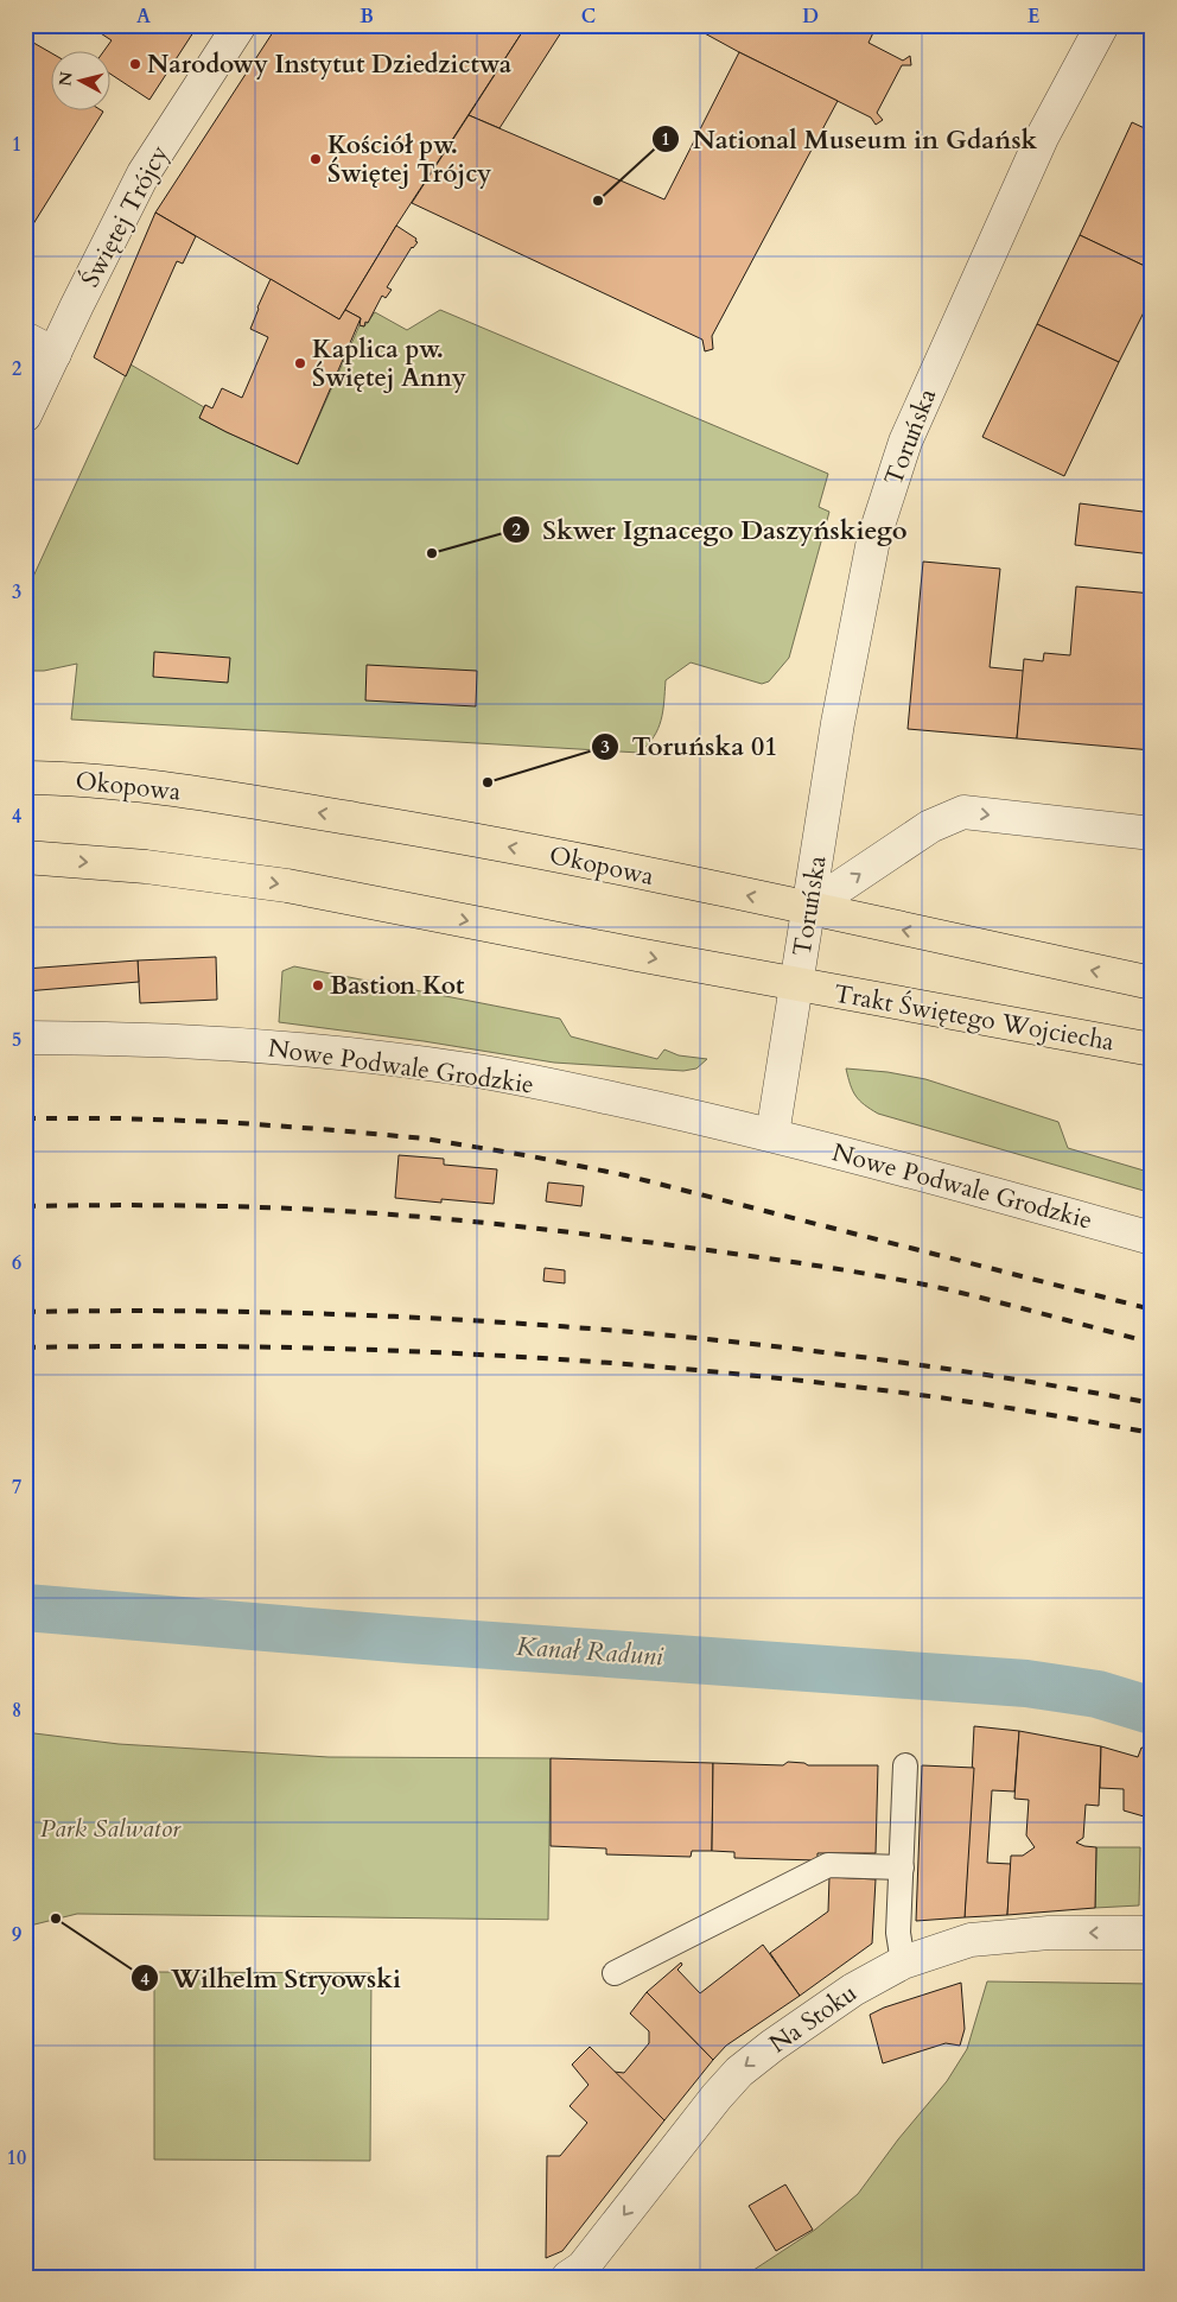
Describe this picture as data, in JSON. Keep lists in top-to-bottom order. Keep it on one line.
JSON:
{"streets":{"main road":["Okopowa","Trakt Świętego Wojciecha"],"street":["Świętej Trójcy","Toruńska","Nowe Podwale Grodzkie","Na Stoku"]},"crossings":[["Toruńska","Okopowa"],["Toruńska","Trakt Świętego Wojciecha"]],"one_way":["Na Stoku"],"water":["Kanał Raduni"],"parks":["Park Salwator"],"places":["Narodowy Instytut Dziedzictwa","Kościół pw. Świętej Trójcy","National Museum in Gdańsk","Kaplica pw. Świętej Anny","Skwer Ignacego Daszyńskiego","Toruńska 01","Bastion Kot","Wilhelm Stryowski"],"north":"left","grid":{"columns":["A","B","C","D","E"],"rows":["1","2","3","4","5","6","7","8","9","10"]}}
